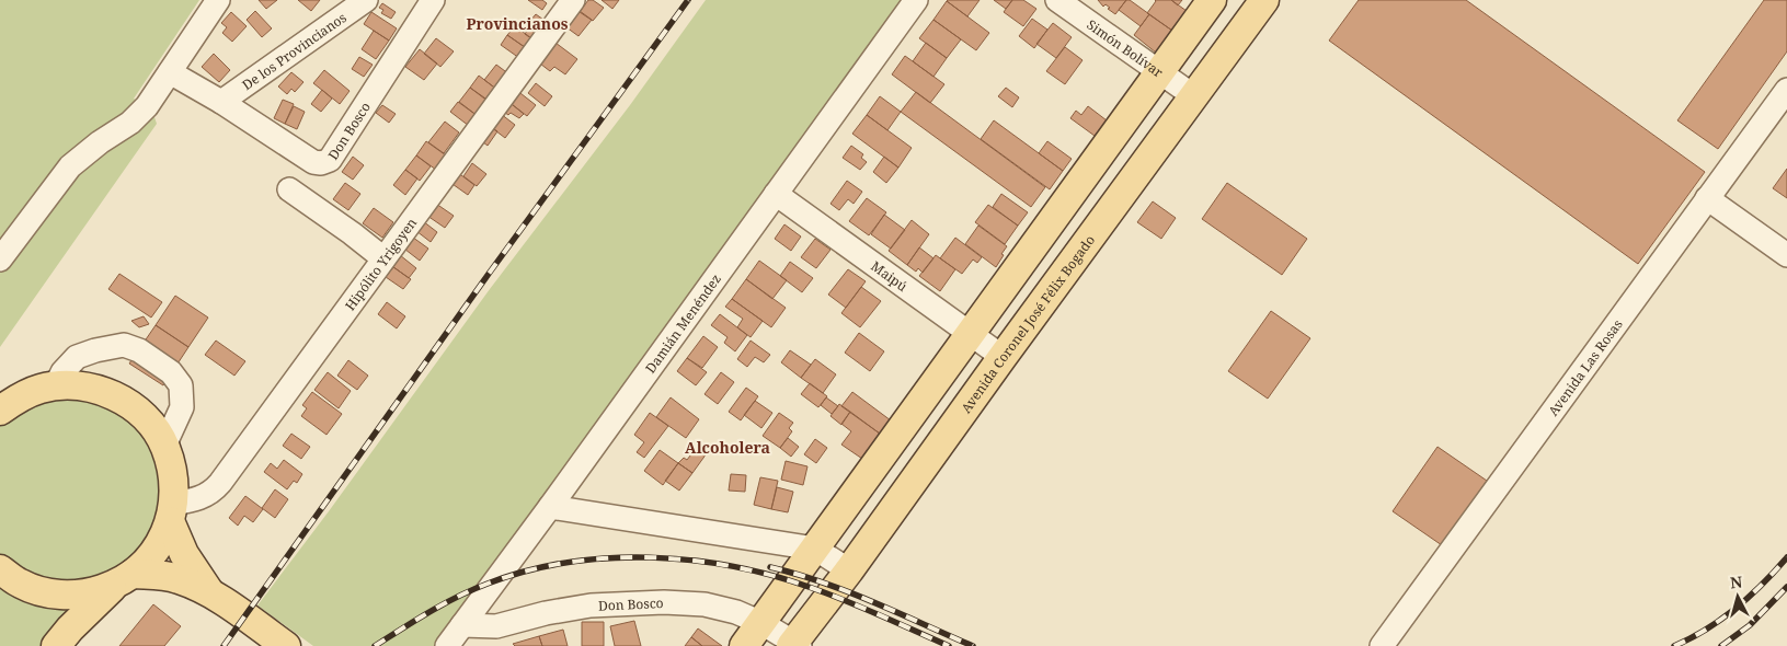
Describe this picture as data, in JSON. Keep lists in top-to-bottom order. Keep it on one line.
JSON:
{"streets":{"main road":["Avenida Coronel José Félix Bogado"],"street":["Simón Bolívar","De los Provincianos","Don Bosco","Hipólito Yrigoyen","Maipú","Damián Menéndez","Avenida Las Rosas"]},"crossings":[["Simón Bolívar","Avenida Coronel José Félix Bogado"],["De los Provincianos","Don Bosco"],["Don Bosco","Avenida Coronel José Félix Bogado"],["Don Bosco","Damián Menéndez"],["Maipú","Avenida Coronel José Félix Bogado"],["Maipú","Damián Menéndez"]],"districts":["Provincianos","Alcoholera"],"north":"top"}
